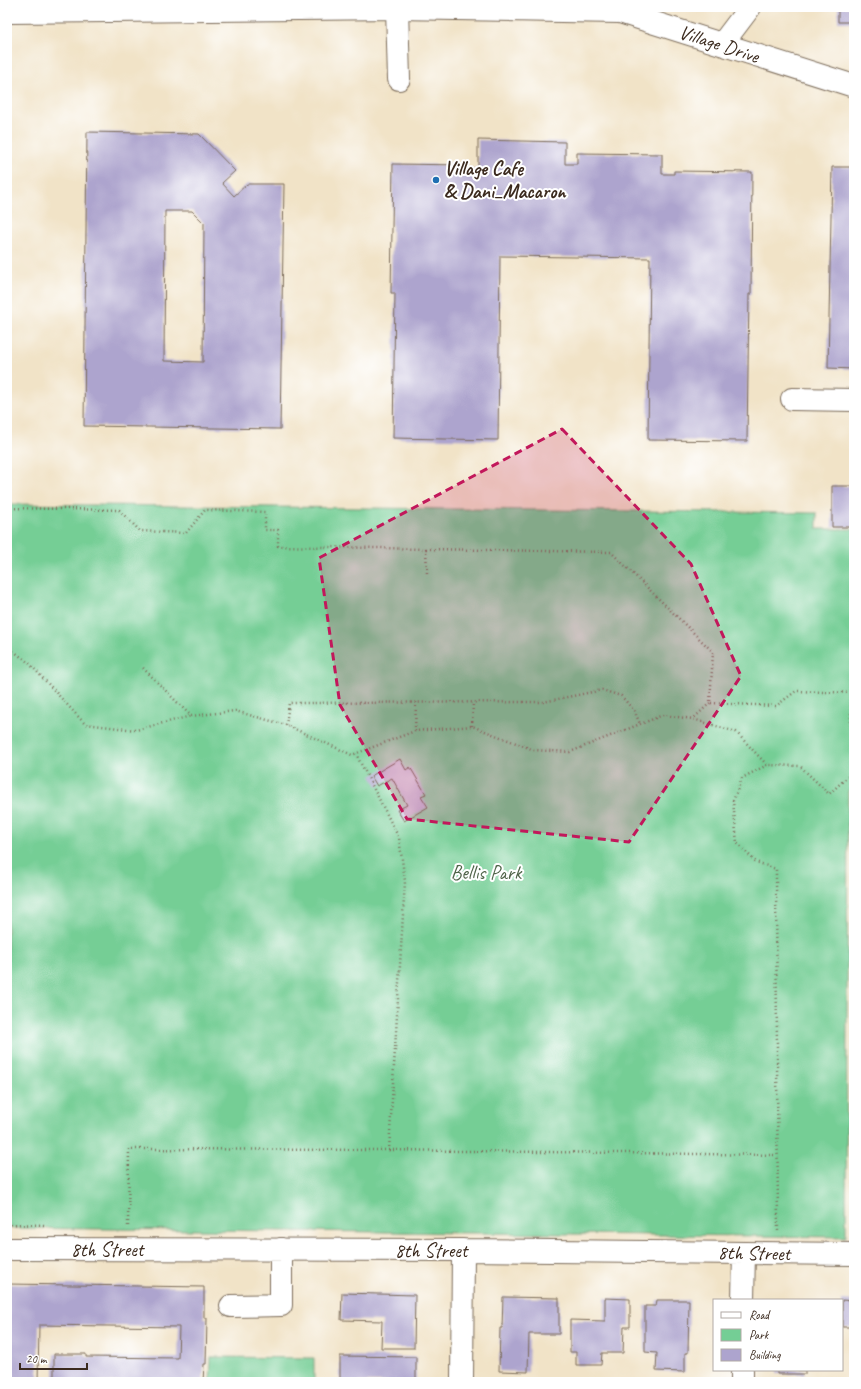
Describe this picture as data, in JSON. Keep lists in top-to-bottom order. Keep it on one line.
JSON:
{"streets":{"street":["Village Drive","8th Street"]},"parks":["Bellis Park"],"places":["Village Cafe & Dani_Macaron"],"legend":["Road","Park","Building"],"scale_bar":"20 m"}
